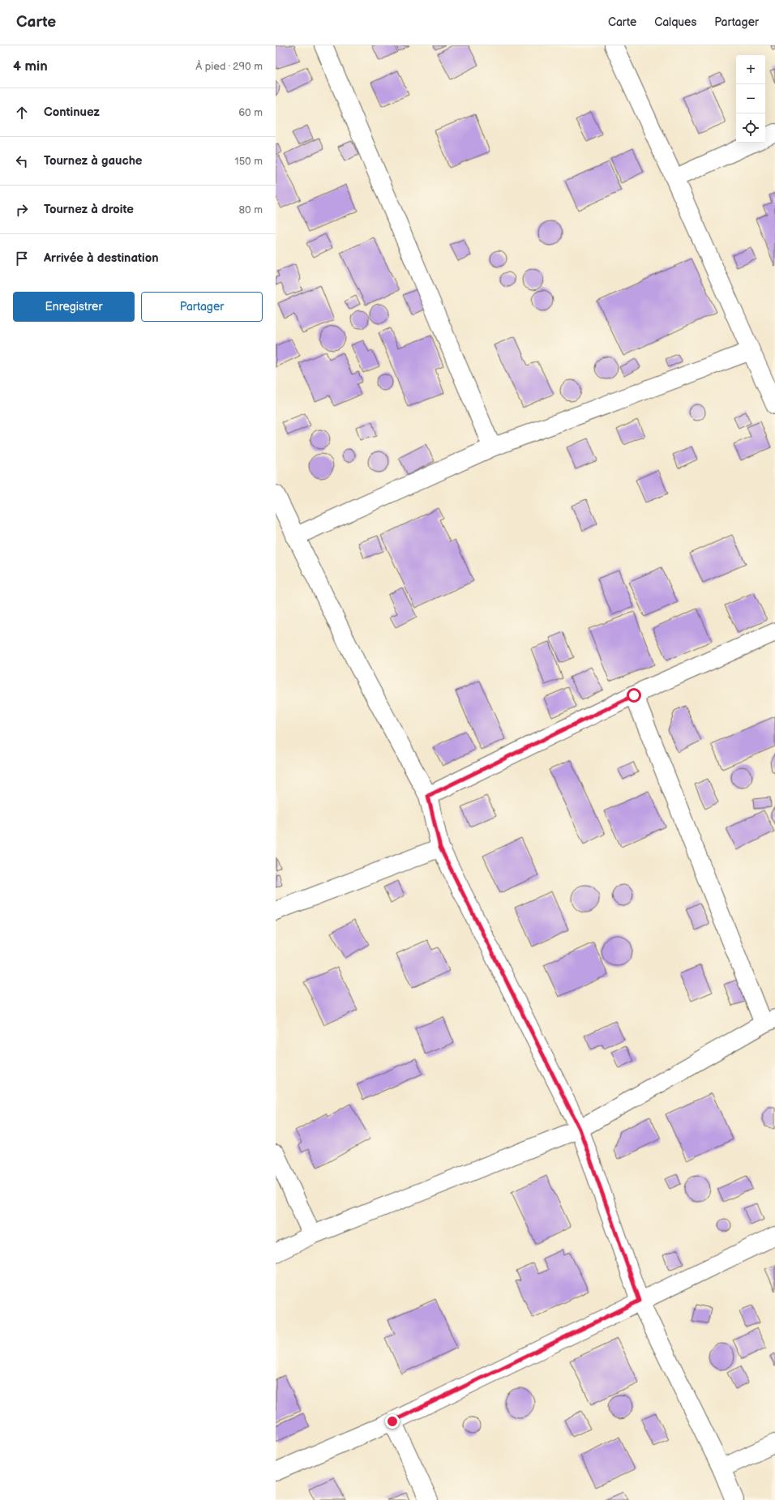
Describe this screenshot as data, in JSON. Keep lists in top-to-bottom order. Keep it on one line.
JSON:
{"page":{"header":"Carte","nav":["Carte","Calques","Partager"],"heading":["4 min","À pied · 290 m"],"map_buttons":["+","−"],"list":[["Continuez","60 m"],["Tournez à gauche","150 m"],["Tournez à droite","80 m"],"Arrivée à destination"],"buttons":["Enregistrer","Partager"]}}
